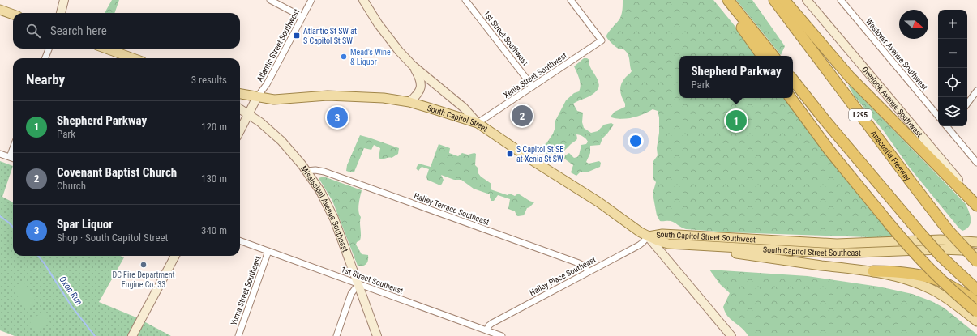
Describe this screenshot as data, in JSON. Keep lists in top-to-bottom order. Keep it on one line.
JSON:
{"streets":{"highway":["I 295","Anacostia Freeway"],"main road":["South Capitol Street","South Capitol Street Southwest","South Capitol Street Southeast"],"street":["1st Street Southwest","Atlantic Street Southwest","Westover Avenue Southwest","Xenia Street Southwest","Overlook Avenue Southwest","Mississippi Avenue Southeast","Halley Terrace Southeast","Halley Place Southeast","1st Street Southeast","Yuma Street Southeast"]},"crossings":[["1st Street Southwest","Xenia Street Southwest"],["Atlantic Street Southwest","South Capitol Street"],["Xenia Street Southwest","South Capitol Street"],["South Capitol Street","South Capitol Street Southwest"],["South Capitol Street","South Capitol Street Southeast"],["South Capitol Street","Halley Place Southeast"],["Mississippi Avenue Southeast","Halley Terrace Southeast"],["Mississippi Avenue Southeast","1st Street Southeast"],["Halley Terrace Southeast","Halley Place Southeast"],["South Capitol Street Southwest","South Capitol Street Southeast"],["South Capitol Street Southwest","Halley Place Southeast"],["South Capitol Street Southeast","Halley Place Southeast"],["Halley Place Southeast","1st Street Southeast"],["1st Street Southeast","Yuma Street Southeast"]],"water":["Oxon Run"],"places":{"transit":["Atlantic St SW at S Capitol St SW","S Capitol St SE at Xenia St SW"],"other":["Mead's Wine & Liquor","DC Fire Department Engine Co. 33"]},"north":"right","page":{"map_buttons":["+","−"],"search":"Search here","popup":["Shepherd Parkway","Park"],"heading":["Nearby","3 results"],"list":[{"mark":"1","name":"Shepherd Parkway","note":"Park","value":"120 m"},{"mark":"2","name":"Covenant Baptist Church","note":"Church","value":"130 m"},{"mark":"3","name":"Spar Liquor","note":"Shop · South Capitol Street","value":"340 m"}],"pins":["2","3","1"]}}
